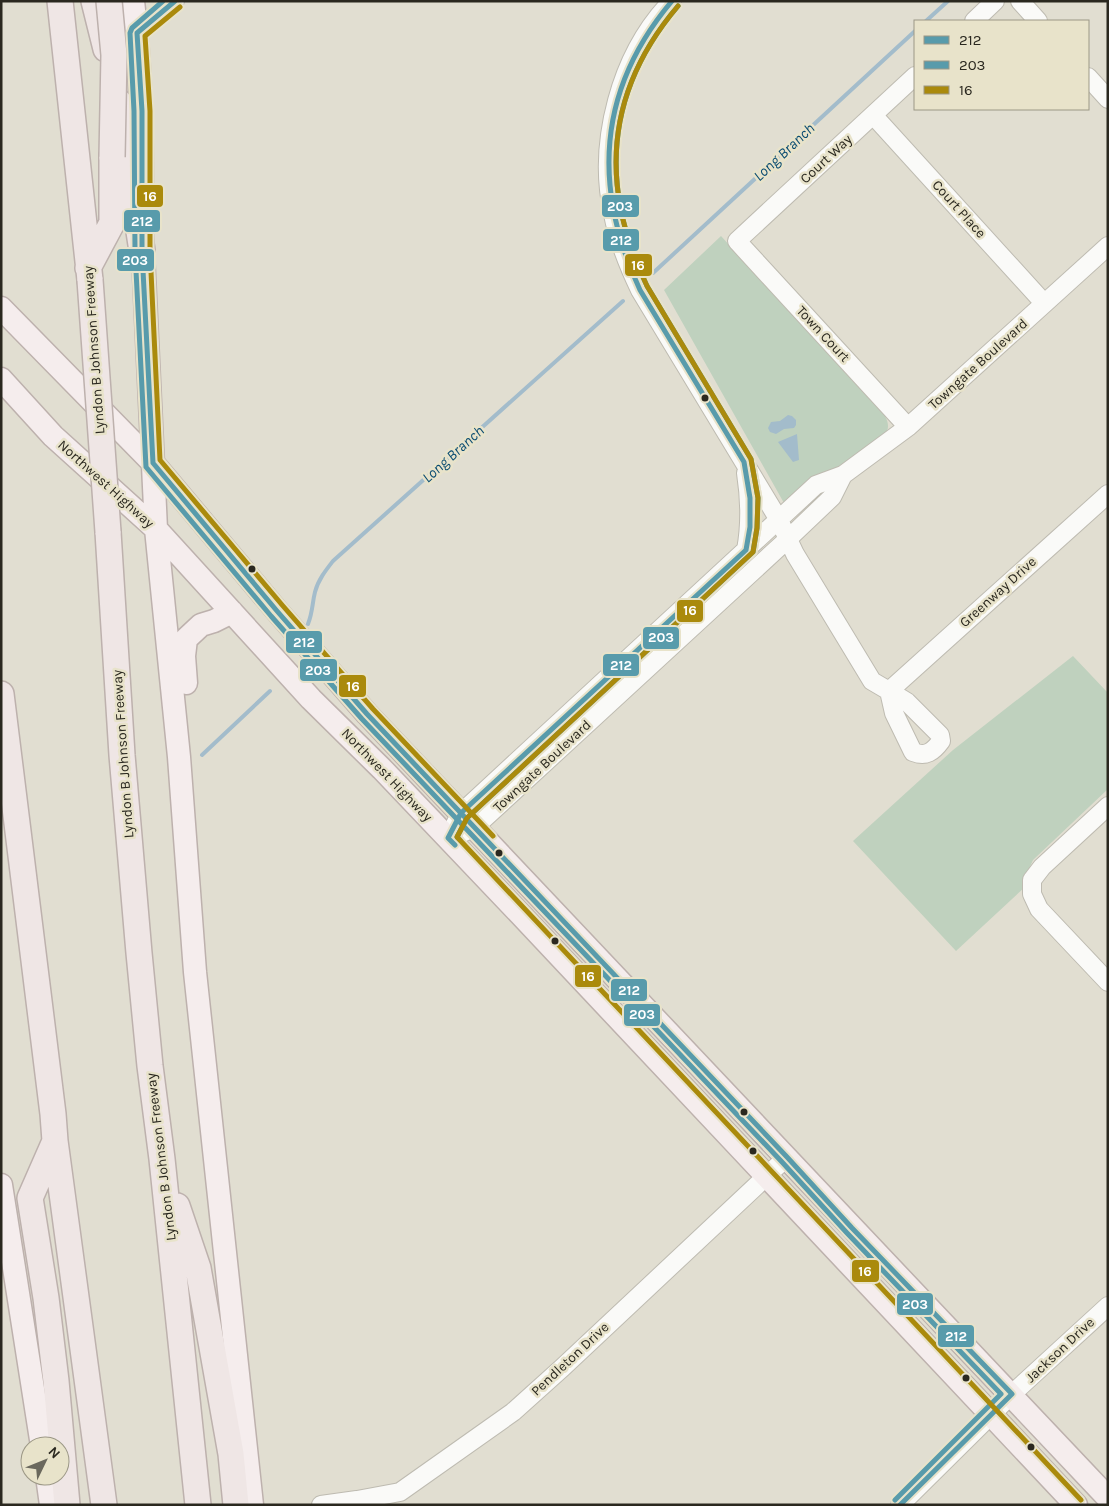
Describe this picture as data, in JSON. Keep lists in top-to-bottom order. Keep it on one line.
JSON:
{"streets":{"highway":["Lyndon B Johnson Freeway"],"main road":["Northwest Highway"],"street":["Court Way","Court Place","Town Court","Towngate Boulevard","Greenway Drive","Jackson Drive","Pendleton Drive"]},"crossings":[["Court Way","Court Place"],["Court Way","Town Court"],["Court Place","Towngate Boulevard"],["Town Court","Towngate Boulevard"],["Towngate Boulevard","Northwest Highway"],["Towngate Boulevard","Greenway Drive"],["Northwest Highway","Jackson Drive"],["Northwest Highway","Pendleton Drive"]],"water":["Long Branch"],"lines":["transit line 212","transit line 203","transit line 16"],"legend":["212","203","16"],"north":"top right"}
